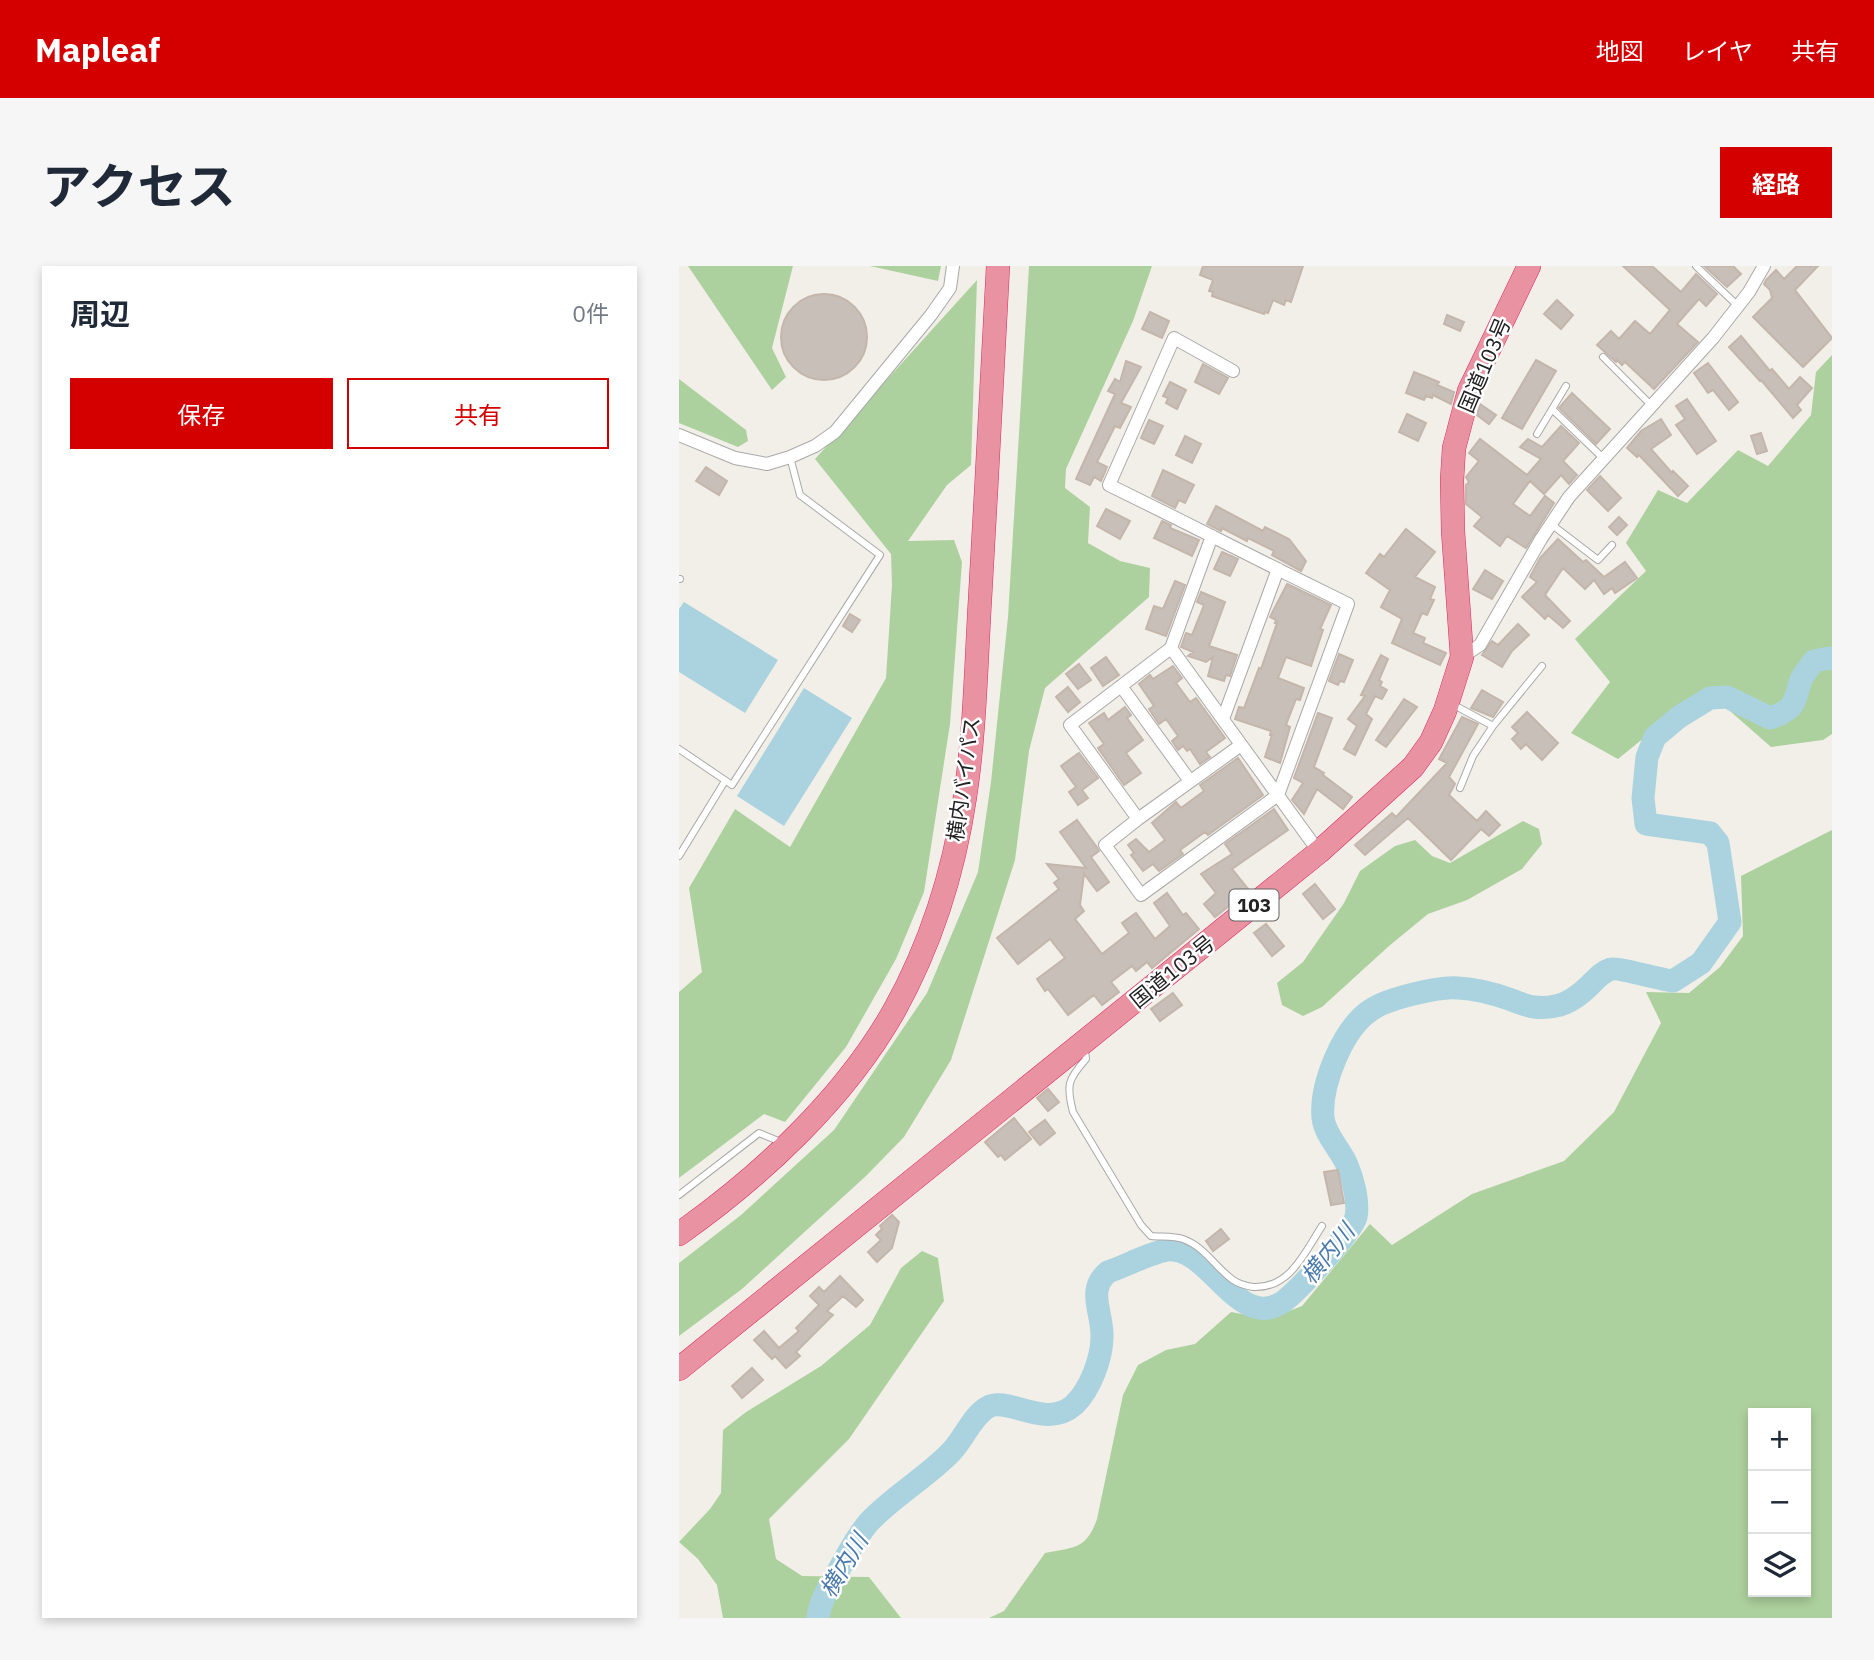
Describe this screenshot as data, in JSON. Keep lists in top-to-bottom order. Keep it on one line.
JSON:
{"streets":{"highway":["国道103号","横内バイパス","103"]},"water":["横内川"],"page":{"header":"Mapleaf","nav":["地図","レイヤ","共有"],"title":"アクセス","buttons":["経路",["保存","共有"]],"heading":["周辺","0件"],"map_buttons":["+","−"]}}
